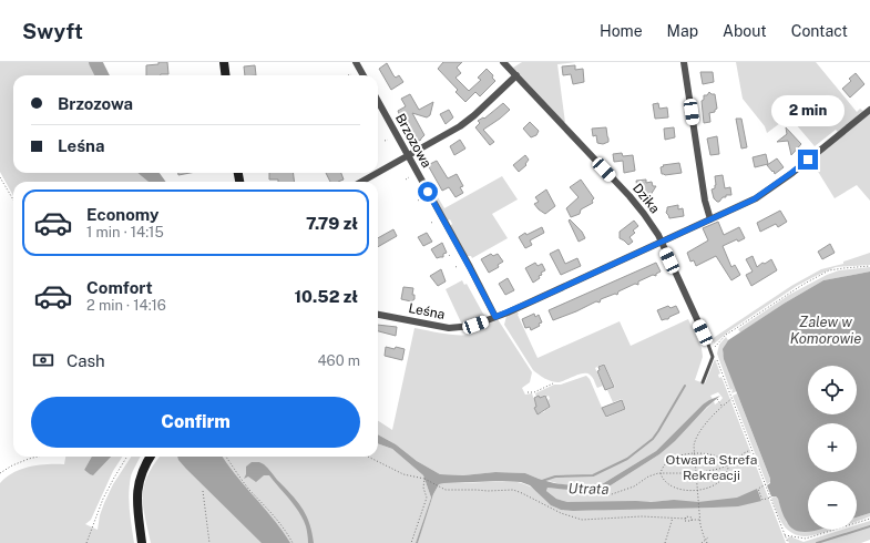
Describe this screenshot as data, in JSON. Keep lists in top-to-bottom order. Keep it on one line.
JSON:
{"streets":{"street":["Brzozowa","Dzika","Leśna"]},"crossings":[["Brzozowa","Leśna"],["Dzika","Leśna"]],"water":["Zalew w Komorowie","Utrata"],"parks":["Otwarta Strefa Rekreacji"],"page":{"header":"Swyft","nav":["Home","Map","About","Contact"],"banner":["Brzozowa","Leśna"],"bubble":"2 min","list":[{"name":"Economy","note":"1 min · 14:15","value":"7.79 zł"},{"name":"Comfort","note":"2 min · 14:16","value":"10.52 zł"}],"pay":["Cash","460 m"],"map_buttons":["+","−"],"buttons":"Confirm"}}
